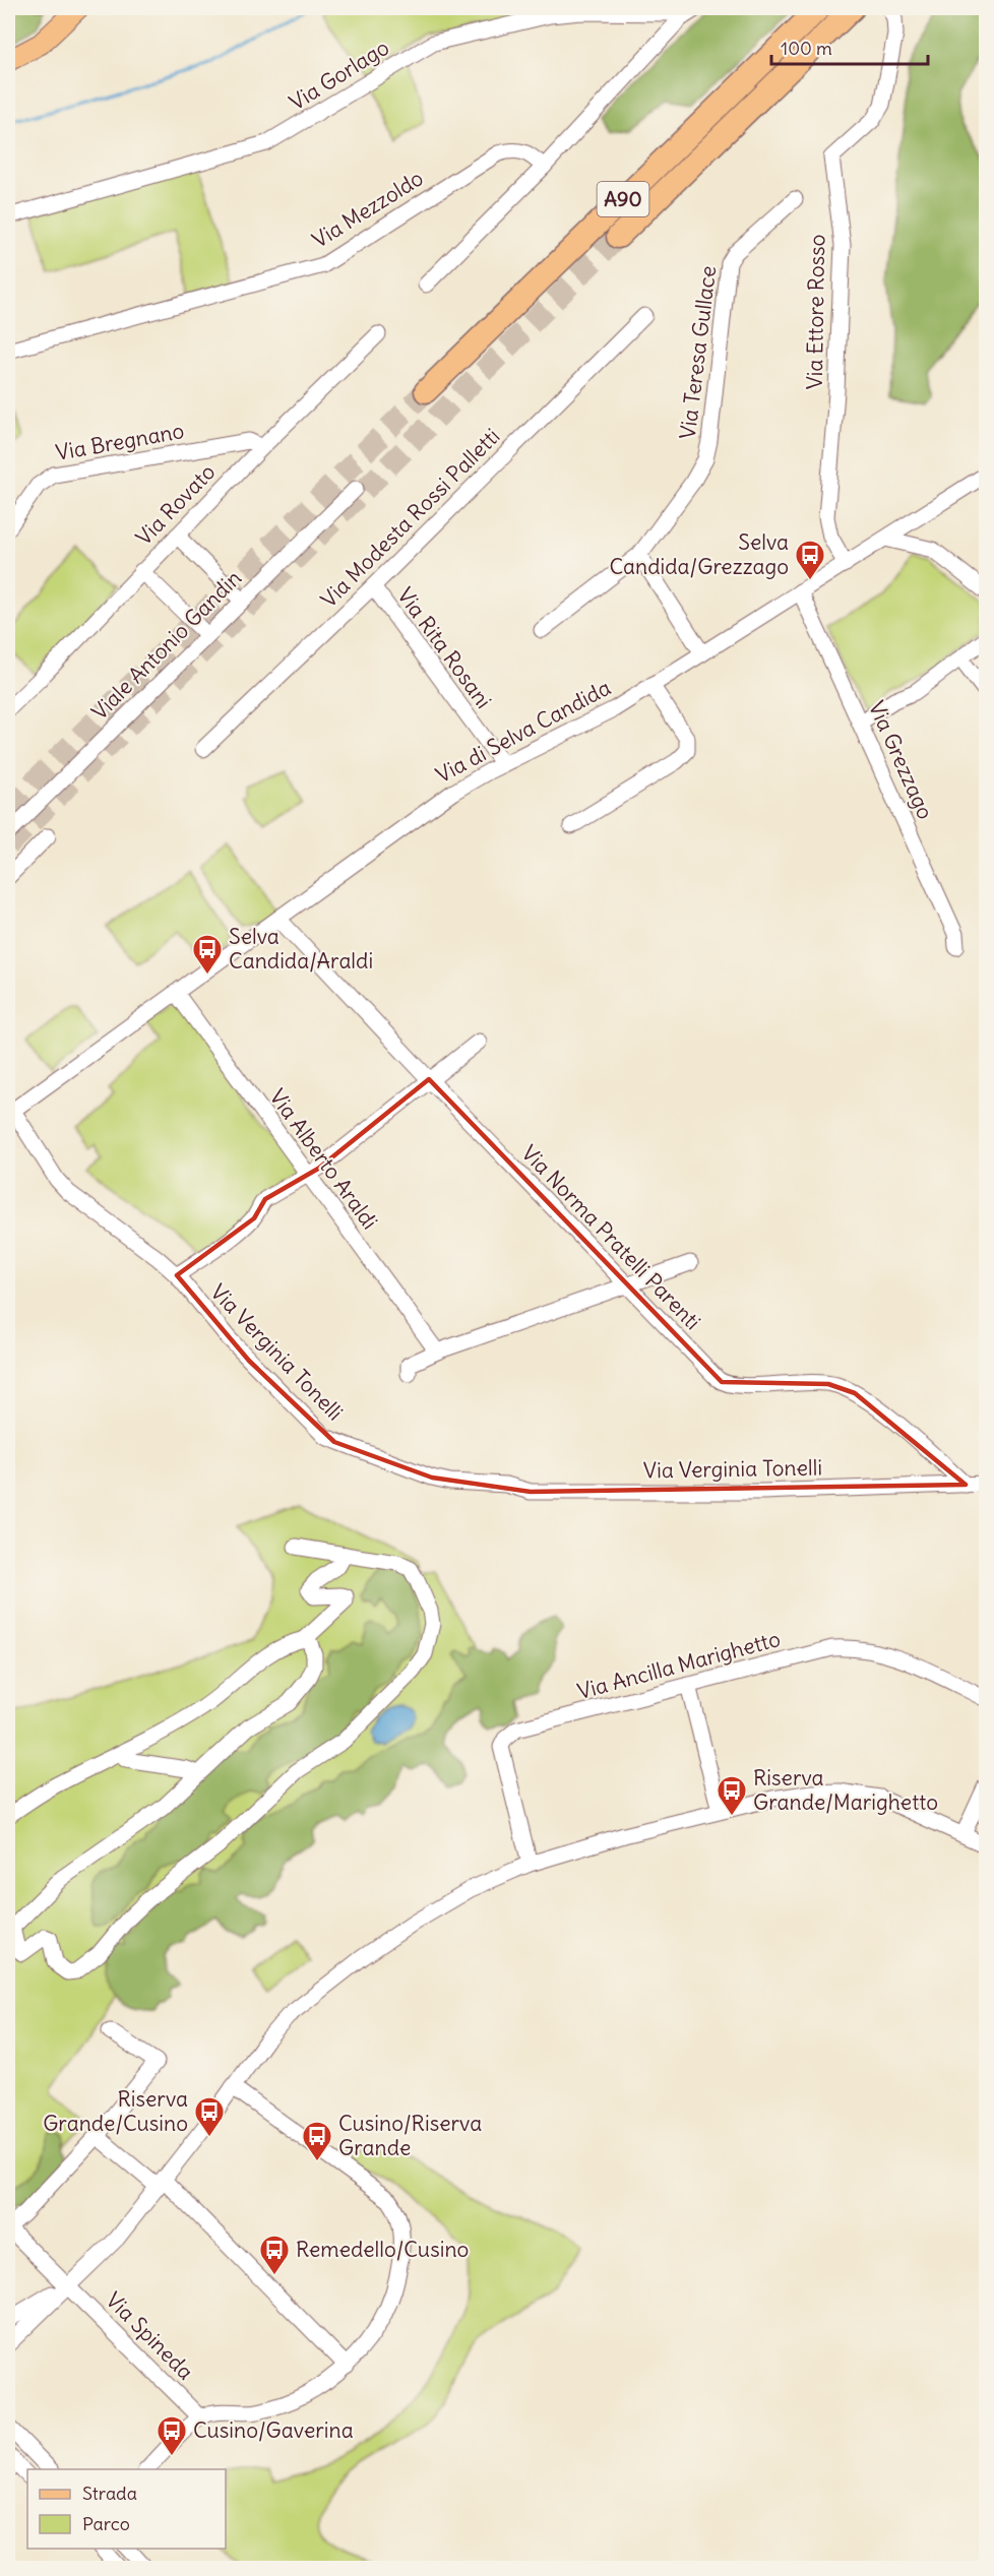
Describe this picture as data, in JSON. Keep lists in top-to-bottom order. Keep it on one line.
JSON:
{"streets":{"highway":["A90"],"street":["Via Gorlago","Via Mezzoldo","Via Ettore Rosso","Via Teresa Gullace","Via Bregnano","Via Rovato","Via Modesta Rossi Palletti","Viale Antonio Gandin","Via Rita Rosani","Via di Selva Candida","Via Grezzago","Via Alberto Araldi","Via Norma Pratelli Parenti","Via Verginia Tonelli","Via Ancilla Marighetto","Via Spineda"]},"crossings":[["Via Ettore Rosso","Via di Selva Candida"],["Via Bregnano","Via Rovato"],["Via Modesta Rossi Palletti","Via Rita Rosani"],["Via Rita Rosani","Via di Selva Candida"],["Via di Selva Candida","Via Grezzago"],["Via di Selva Candida","Via Alberto Araldi"],["Via di Selva Candida","Via Norma Pratelli Parenti"],["Via Alberto Araldi","Via Verginia Tonelli"],["Via Norma Pratelli Parenti","Via Verginia Tonelli"]],"places":{"bus stop":["Selva Candida/Grezzago","Selva Candida/Araldi","Riserva Grande/Marighetto","Riserva Grande/Cusino","Cusino/Riserva Grande","Remedello/Cusino","Cusino/Gaverina"]},"legend":["Strada","Parco"],"scale_bar":"100 m"}
